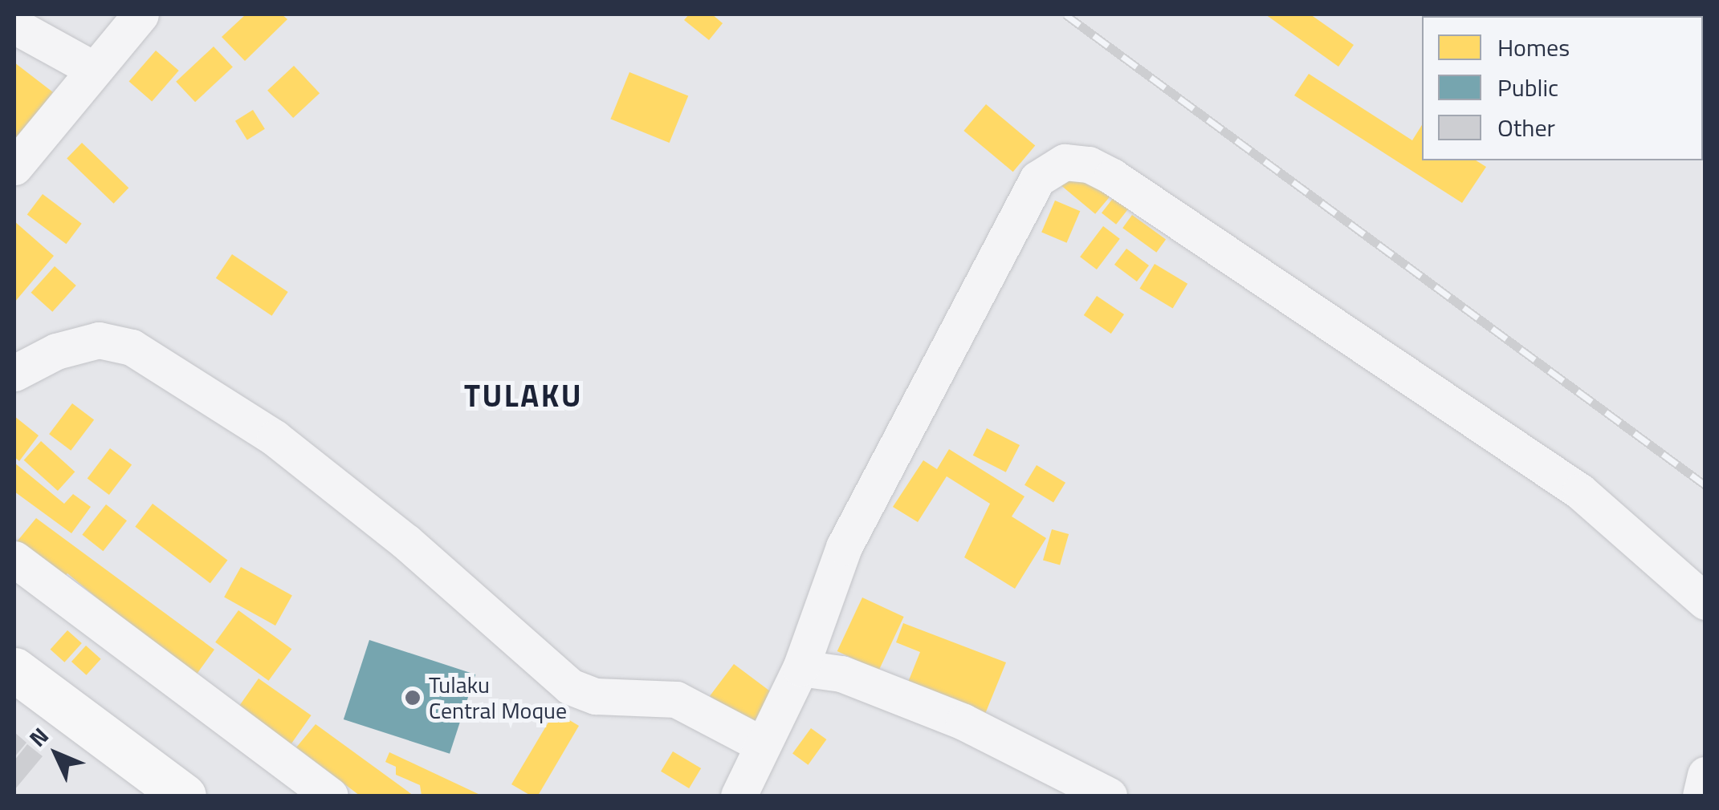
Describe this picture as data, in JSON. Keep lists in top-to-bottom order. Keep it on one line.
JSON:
{"districts":["TULAKU"],"places":["Tulaku Central Moque"],"legend":["Homes","Public","Other"],"north":"top left"}
